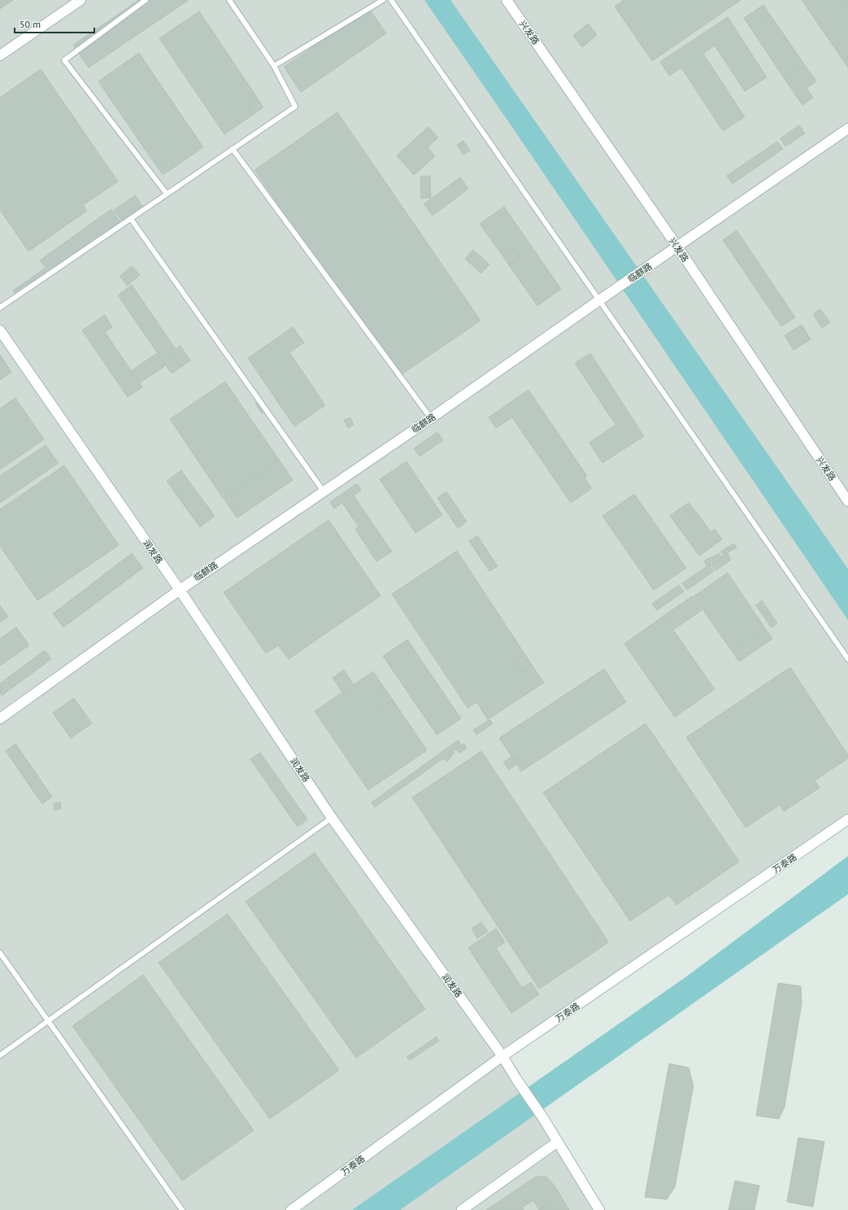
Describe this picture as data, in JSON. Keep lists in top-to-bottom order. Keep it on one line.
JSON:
{"streets":{"main road":["兴发路","临麒路","润发路","万泰路"]},"crossings":[["兴发路","临麒路"],["临麒路","润发路"],["润发路","万泰路"]],"scale_bar":"50 m"}
